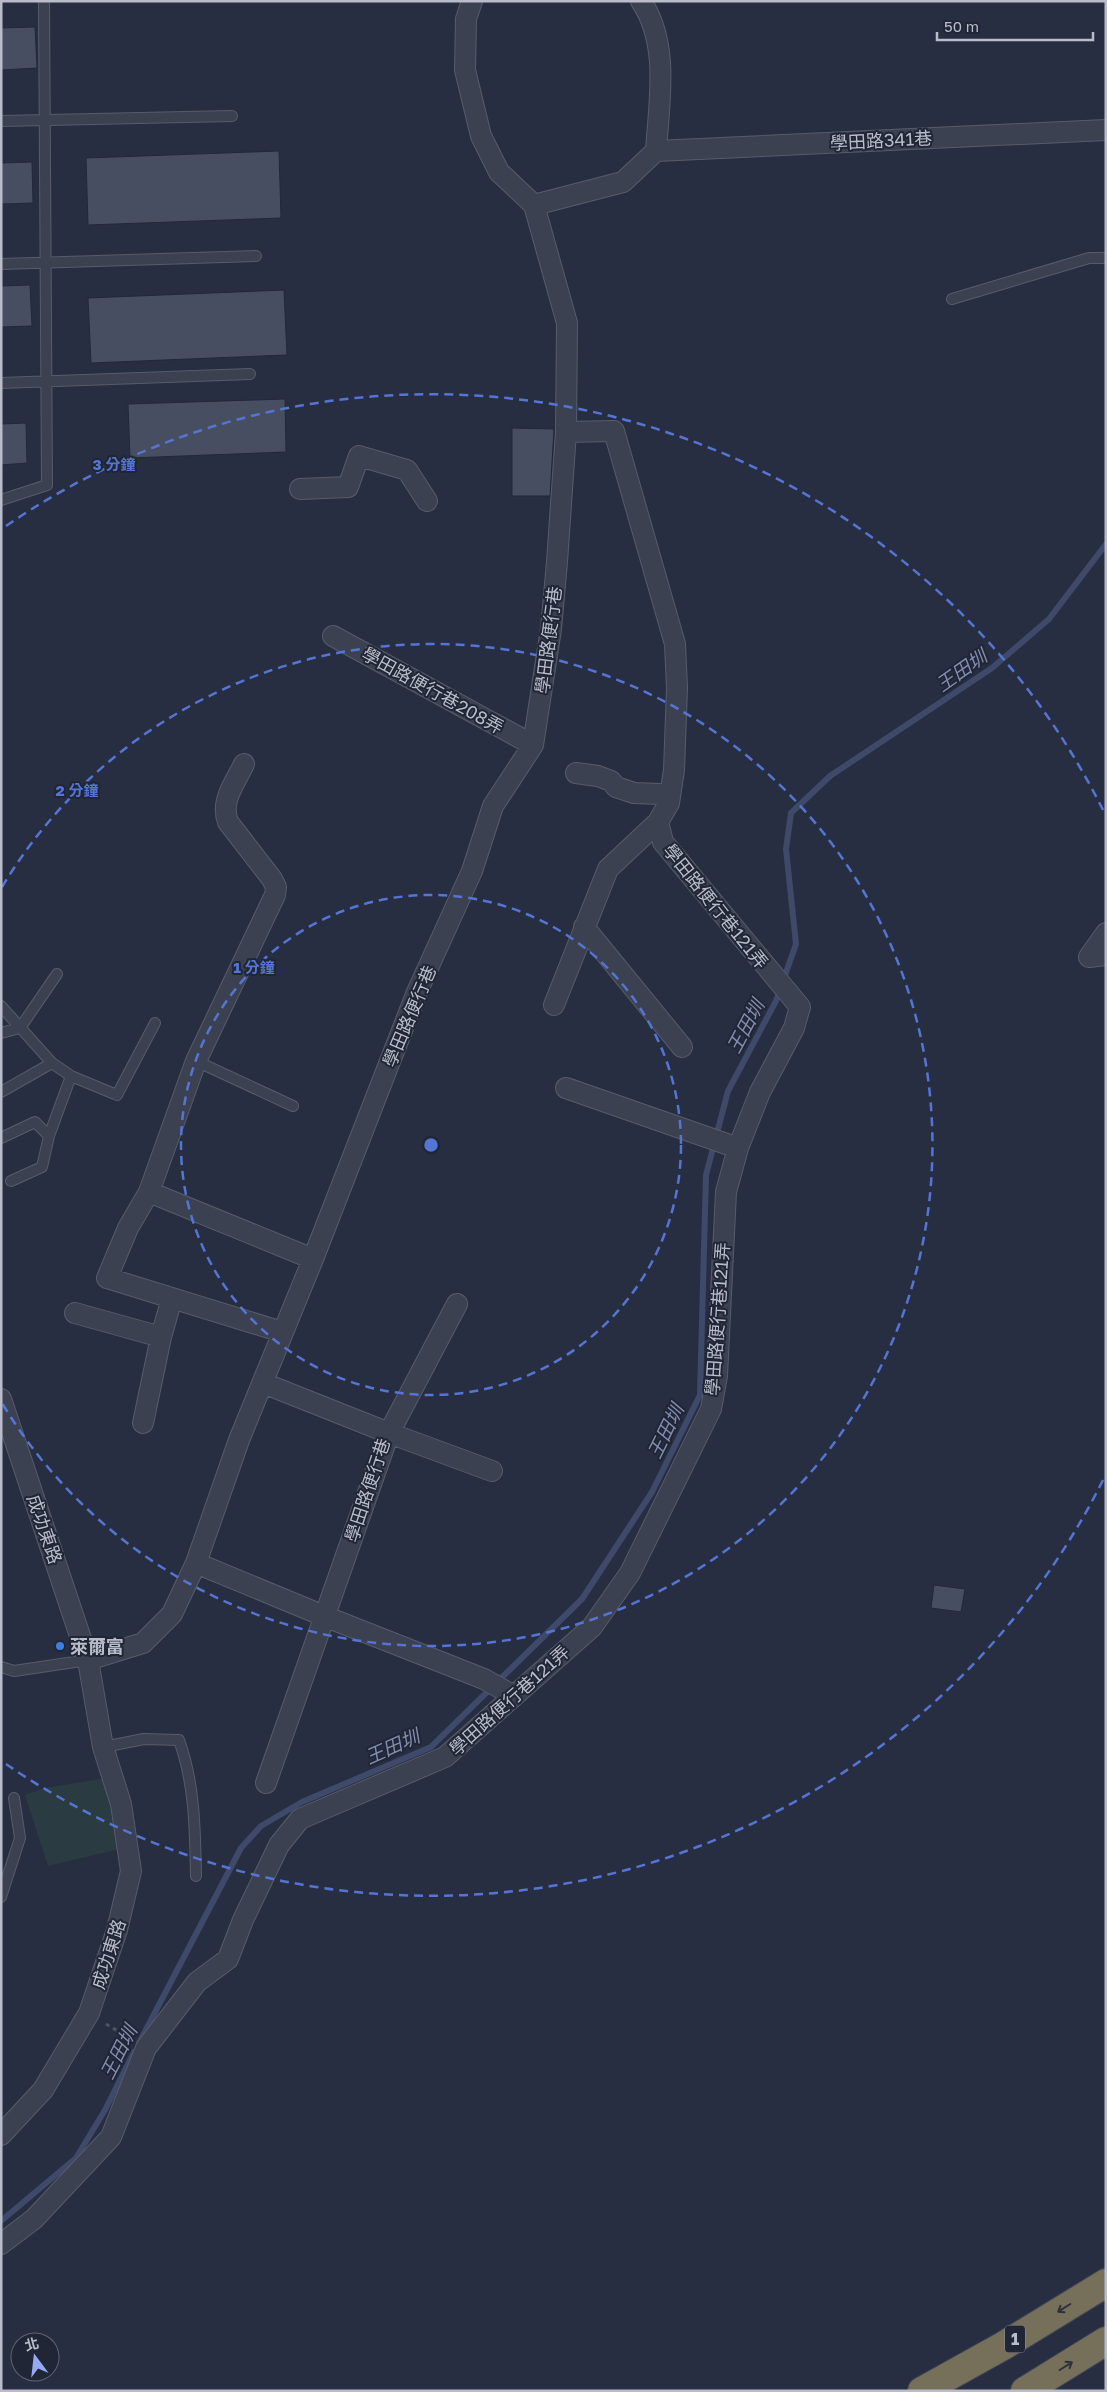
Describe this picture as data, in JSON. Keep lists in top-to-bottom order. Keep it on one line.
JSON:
{"streets":{"highway":["1"],"street":["學田路341巷","學田路便行巷","學田路便行巷208弄","學田路便行巷121弄","成功東路"]},"crossings":[["學田路便行巷","學田路便行巷208弄"],["學田路便行巷","學田路便行巷121弄"],["學田路便行巷","成功東路"]],"water":["王田圳"],"places":["萊爾富"],"scale_bar":"50 m","north":"top","rings":["3 分鐘","2 分鐘","1 分鐘"]}
